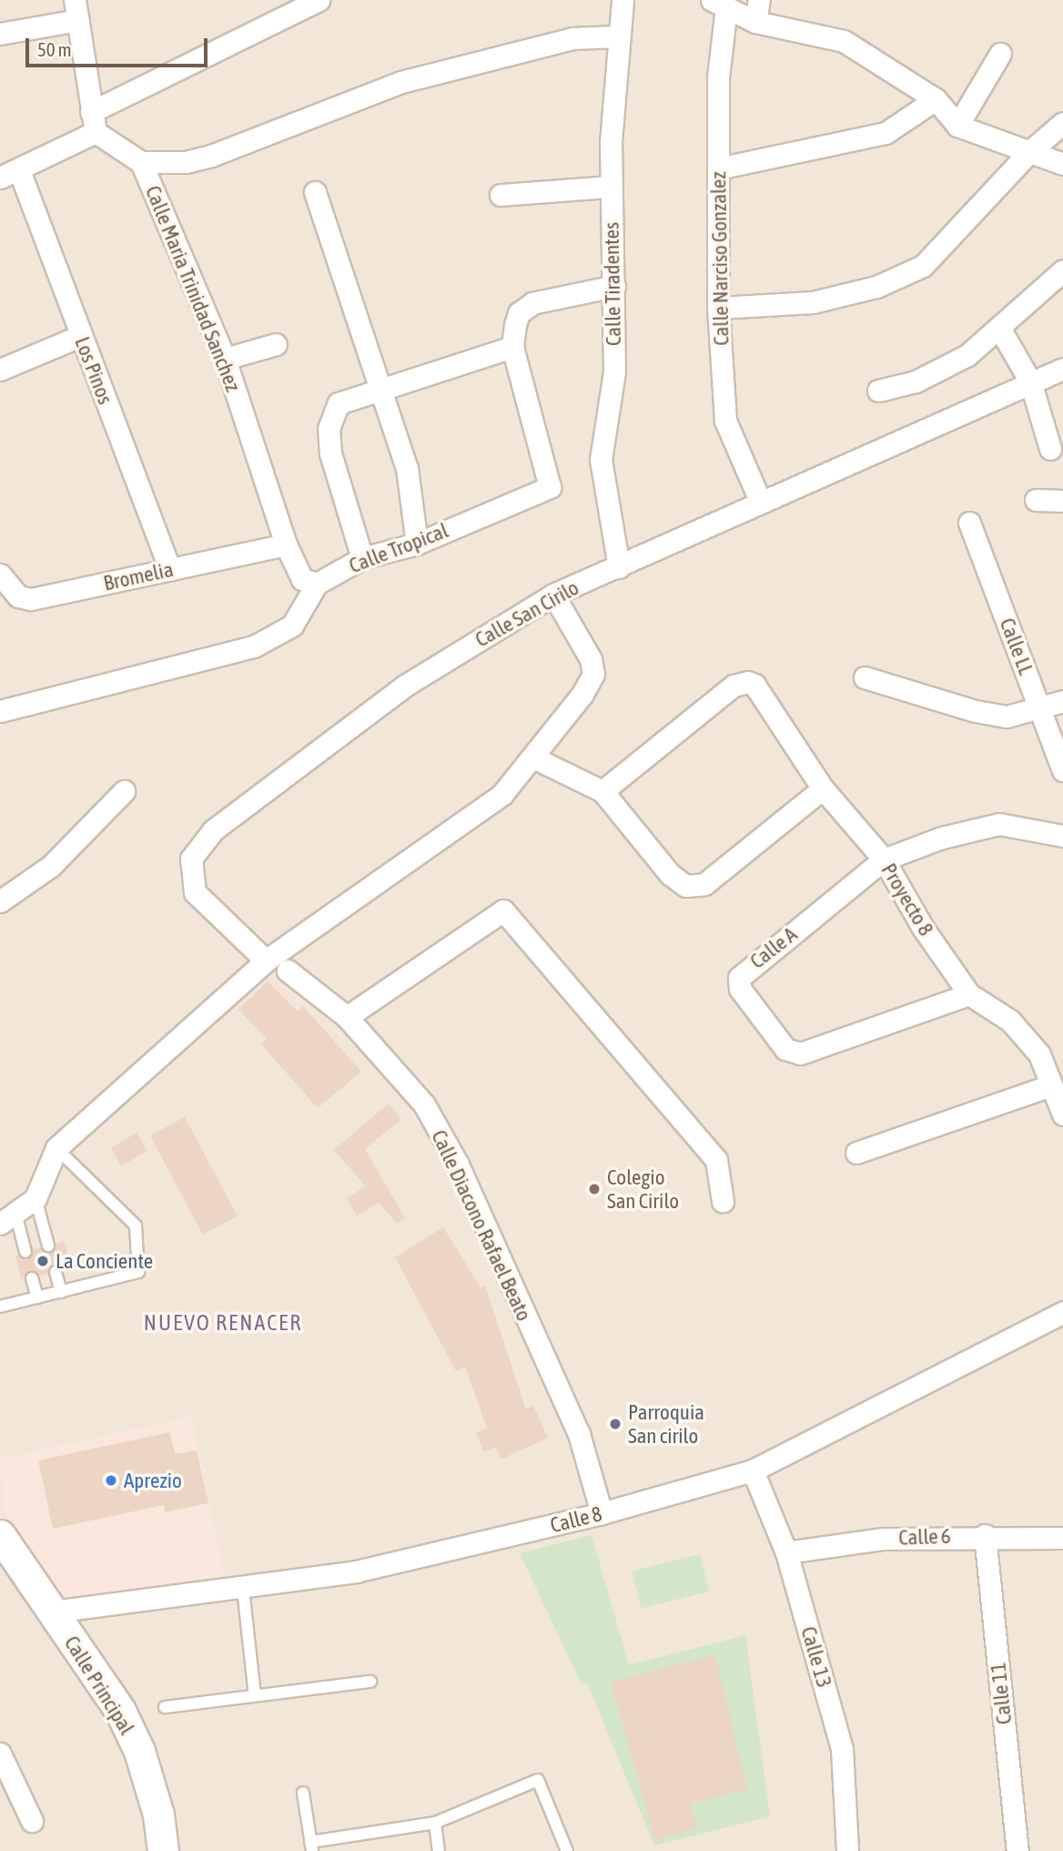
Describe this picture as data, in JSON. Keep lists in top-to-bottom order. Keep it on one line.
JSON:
{"streets":{"street":["Calle Narciso Gonzalez","Calle Tiradentes","Calle Maria Trinidad Sanchez","Los Pinos","Calle Tropical","Bromelia","Calle San Cirilo","Calle LL","Proyecto 8","Calle A","Calle Diacono Rafael Beato","Calle 8","Calle 6","Calle 13","Calle Principal","Calle 11"]},"crossings":[["Calle Narciso Gonzalez","Calle San Cirilo"],["Calle Tiradentes","Calle Tropical"],["Calle Tiradentes","Calle San Cirilo"],["Calle Maria Trinidad Sanchez","Calle Tropical"],["Calle Maria Trinidad Sanchez","Bromelia"],["Los Pinos","Bromelia"],["Proyecto 8","Calle A"],["Calle Diacono Rafael Beato","Calle 8"],["Calle 8","Calle 13"],["Calle 8","Calle Principal"],["Calle 6","Calle 13"],["Calle 6","Calle 11"]],"districts":["NUEVO RENACER"],"places":["Colegio San Cirilo","La Conciente","Parroquia San cirilo","Aprezio"],"scale_bar":"50 m"}
